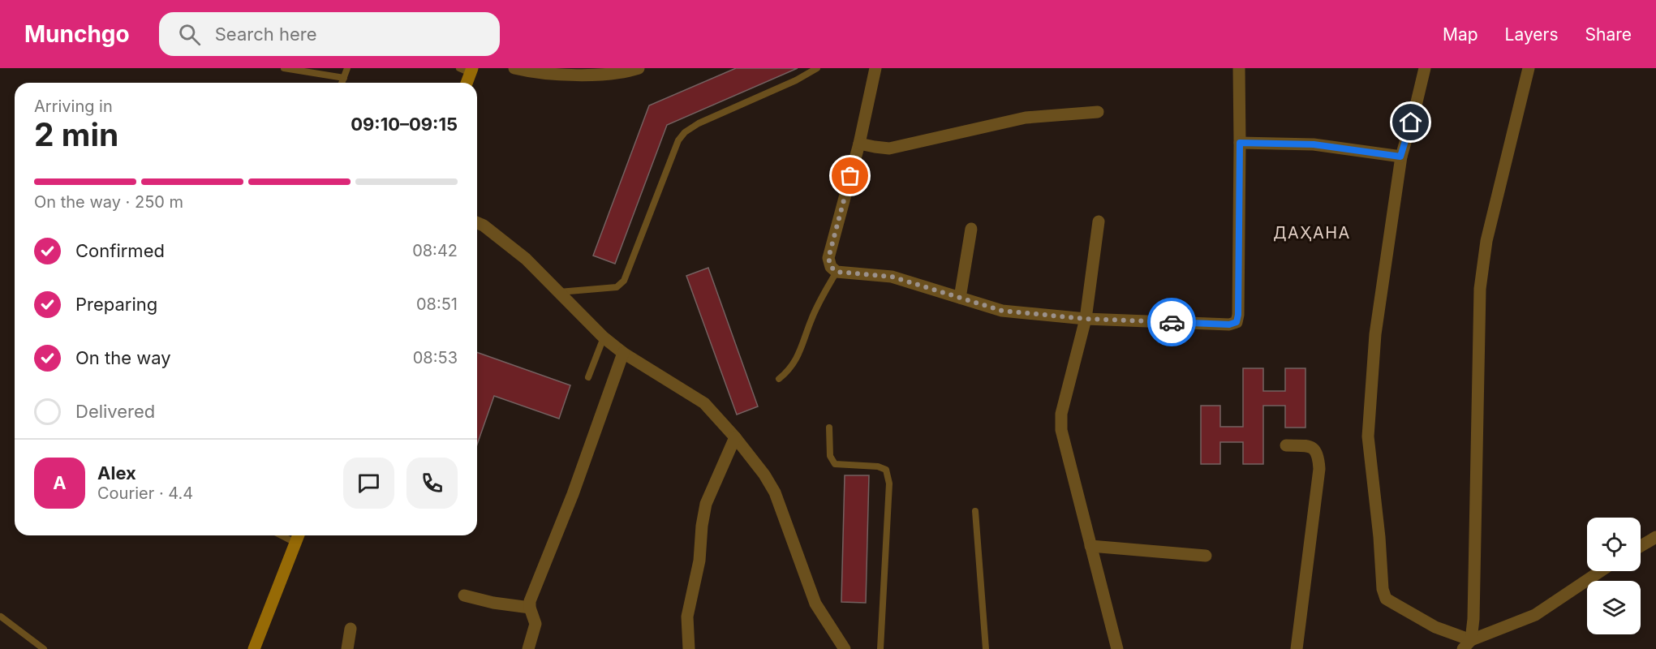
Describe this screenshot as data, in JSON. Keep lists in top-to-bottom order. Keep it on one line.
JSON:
{"districts":["ДАҲАНА"],"page":{"header":"Munchgo","search":"Search here","nav":["Map","Layers","Share"],"heading":["2 min","Arriving in","09:10–09:15"],"panel":["Alex","Courier · 4.4"],"bar":"On the way · 250 m","list":[["Confirmed","08:42"],["Preparing","08:51"],["On the way","08:53"],"Delivered"],"round":"A"}}
